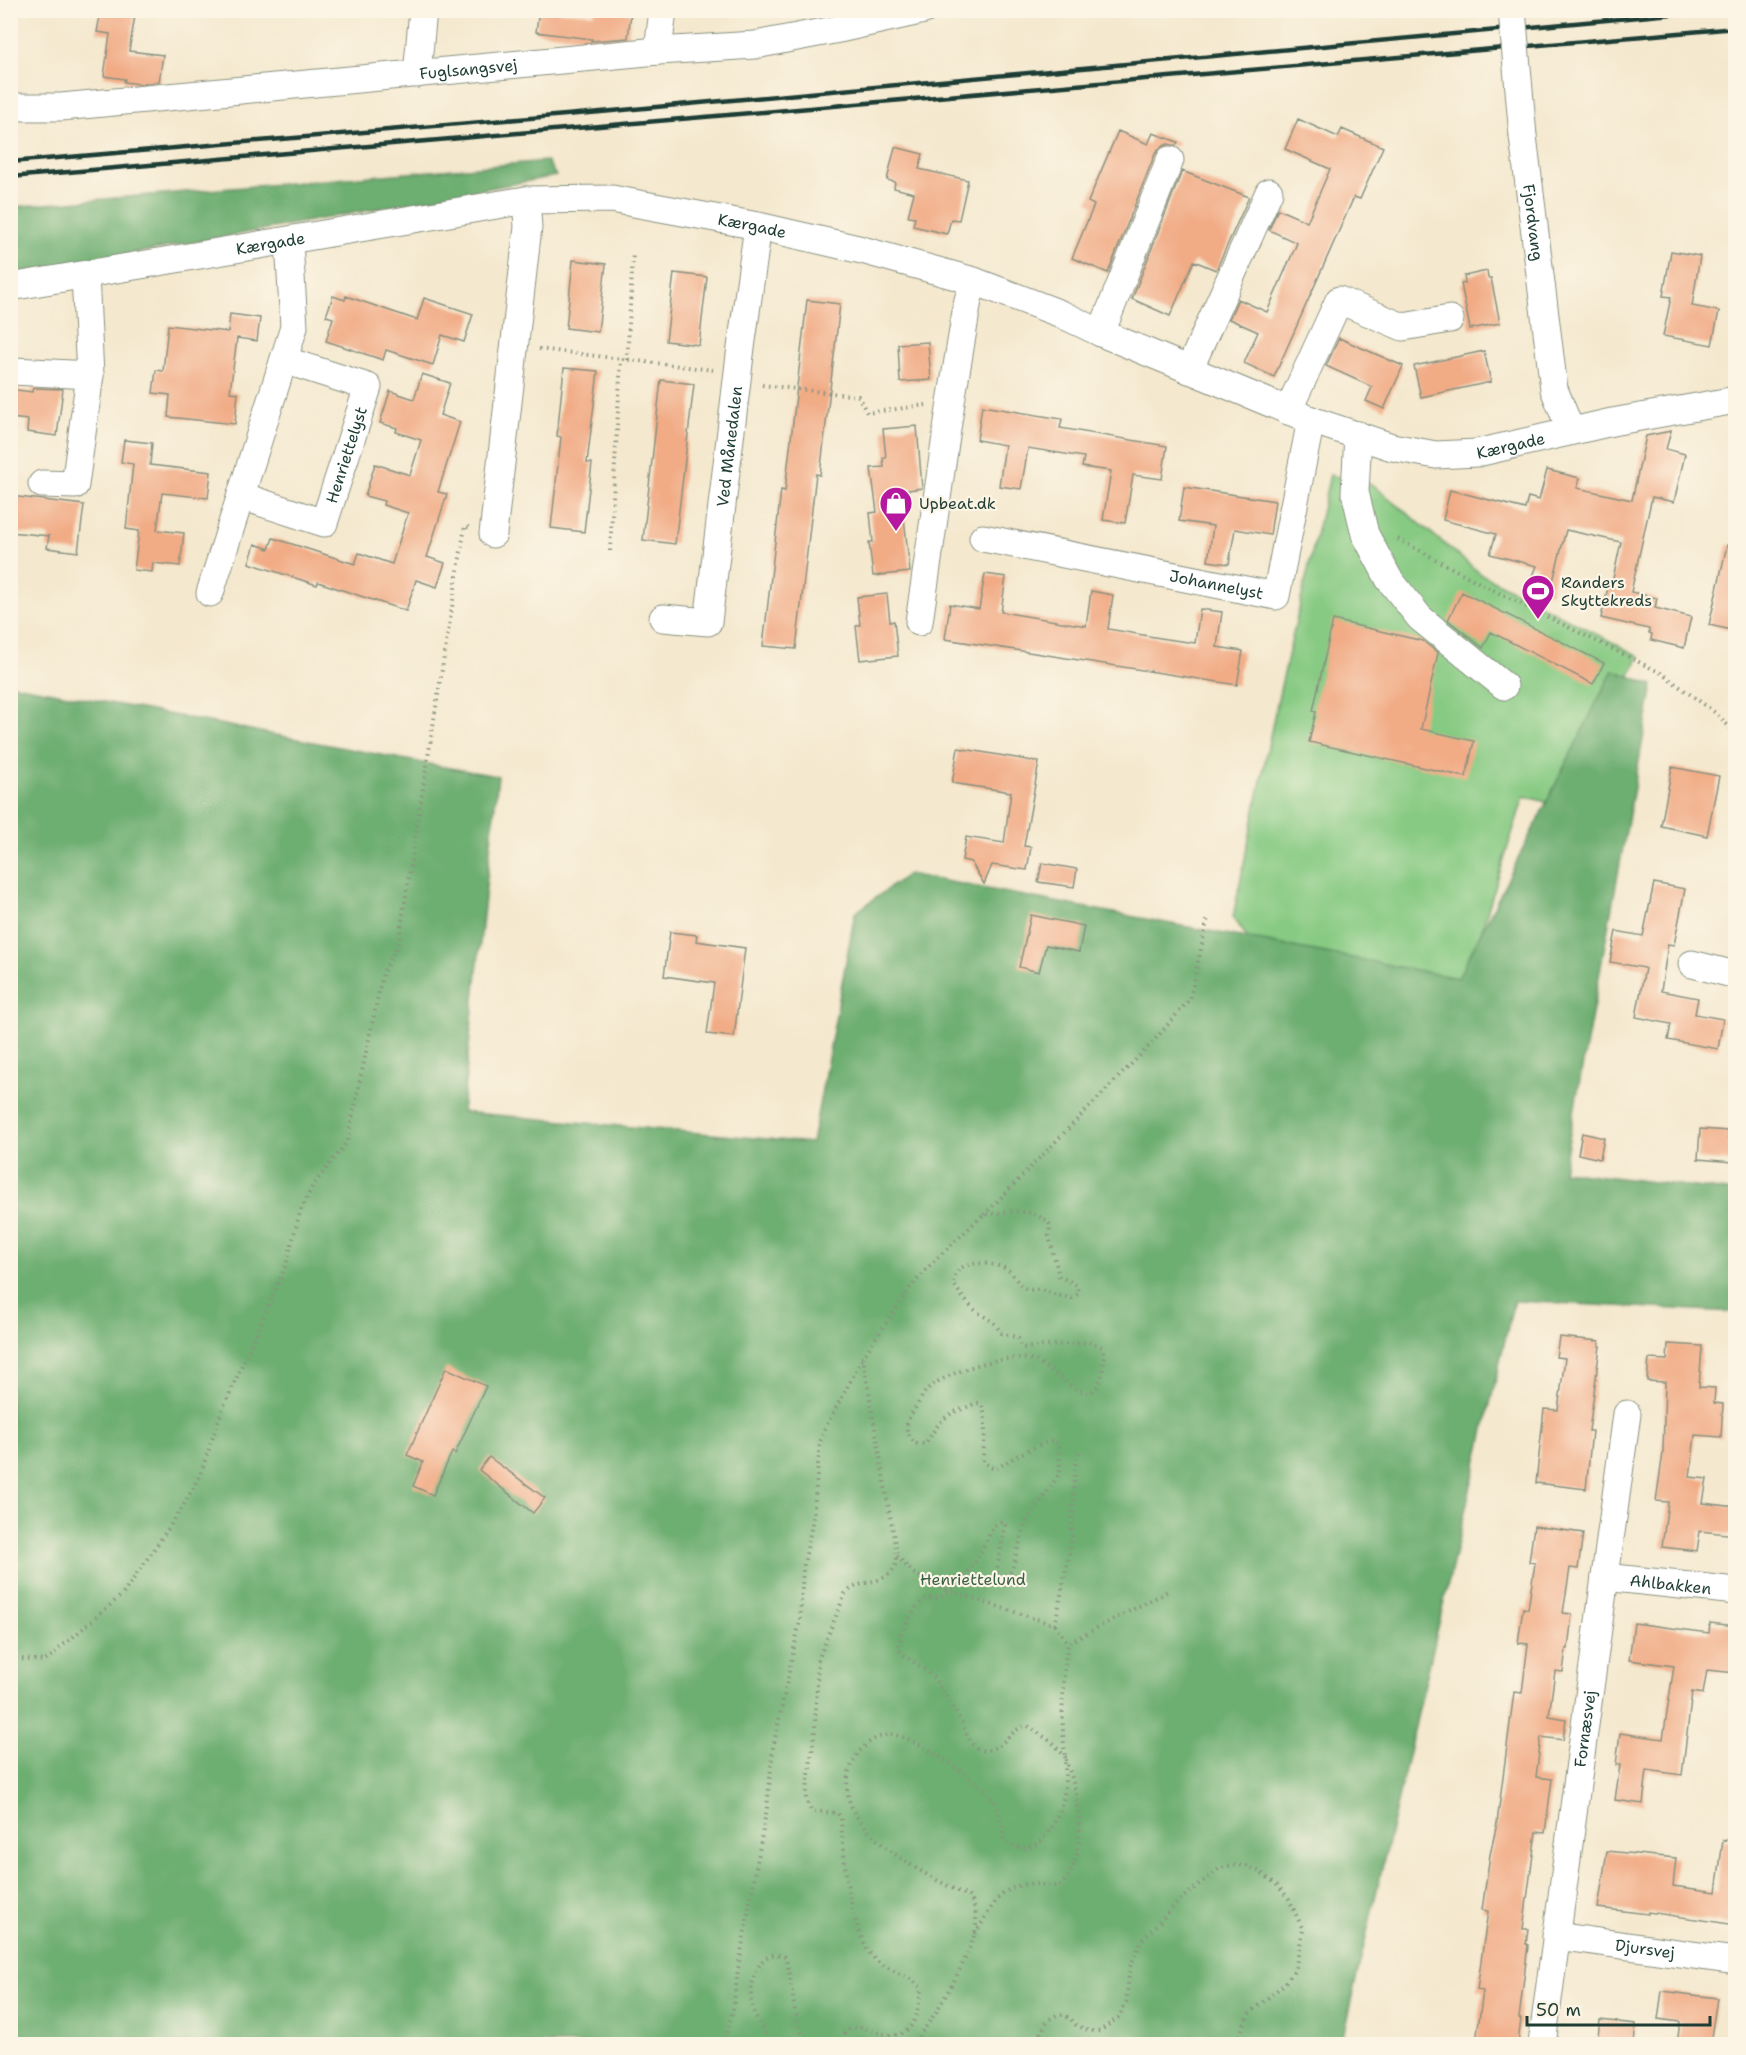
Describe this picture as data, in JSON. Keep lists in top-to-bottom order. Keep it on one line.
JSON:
{"streets":{"street":["Fuglsangsvej","Fjordvang","Kærgade","Ved Månedalen","Henriettelyst","Johannelyst","Ahlbakken","Fornæsvej","Djursvej"]},"crossings":[["Fjordvang","Kærgade"],["Kærgade","Ved Månedalen"],["Kærgade","Johannelyst"],["Ahlbakken","Fornæsvej"],["Fornæsvej","Djursvej"]],"parks":["Henriettelund"],"places":{"shop":["Upbeat.dk"],"sports":["Randers Skyttekreds"]},"scale_bar":"50 m"}
